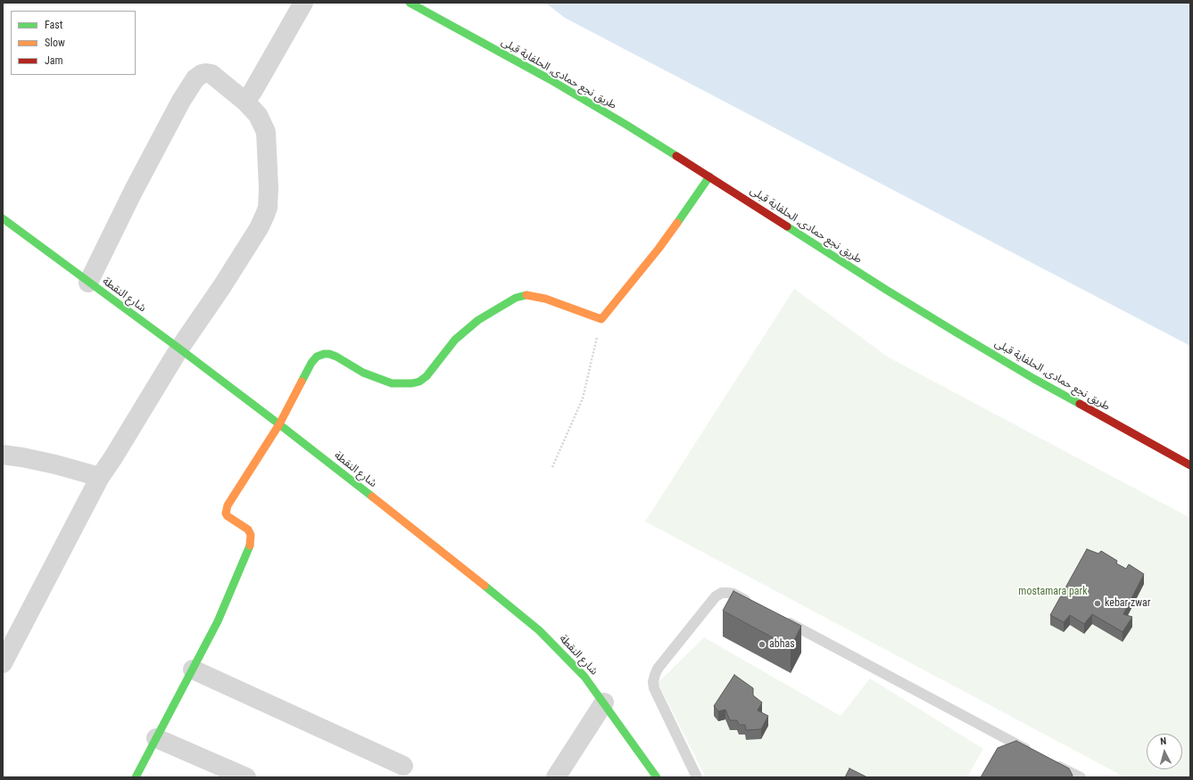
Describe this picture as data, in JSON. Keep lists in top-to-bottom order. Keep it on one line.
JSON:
{"streets":{"street":["طريق نجع حمادى, الحلفاية قبلى","شارع النقطة"]},"parks":["mostamara park"],"places":["kebar zwar","abhas"],"legend":["Fast","Slow","Jam"],"north":"top"}
